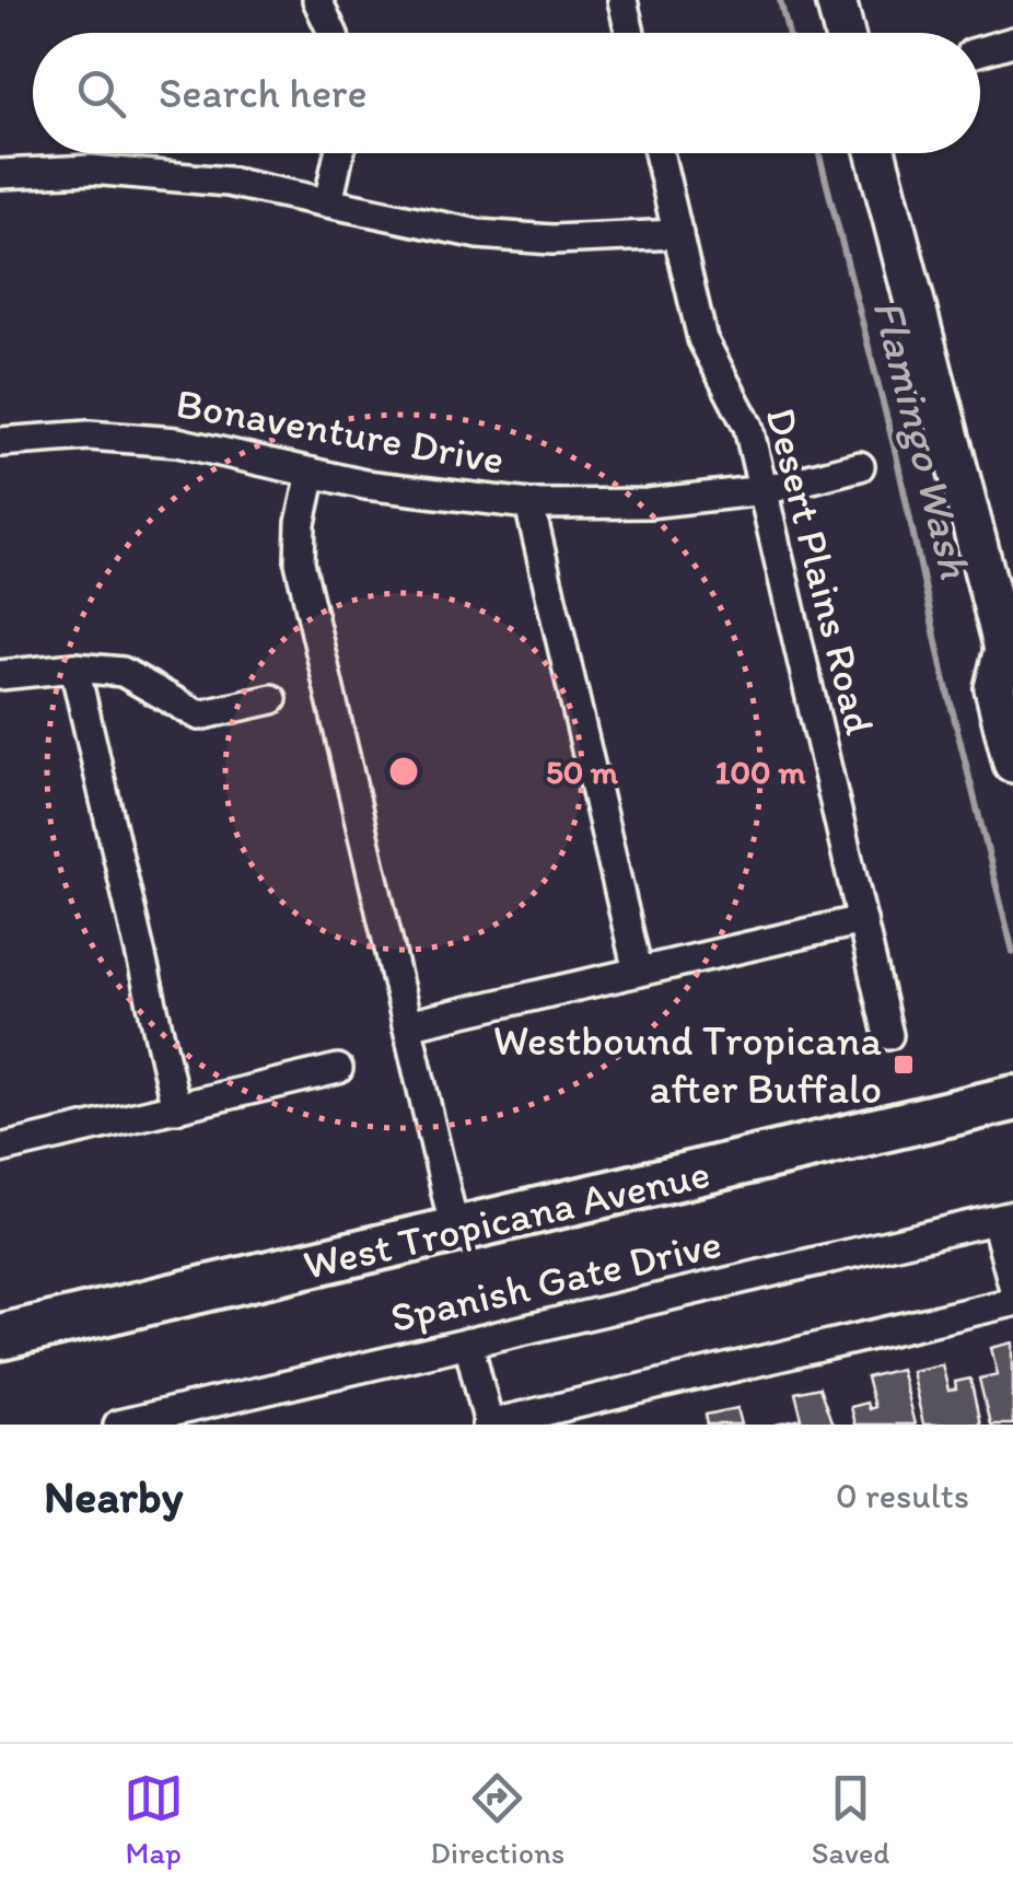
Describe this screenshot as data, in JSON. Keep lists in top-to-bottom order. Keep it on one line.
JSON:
{"streets":{"main road":["West Tropicana Avenue"],"street":["Bonaventure Drive","Desert Plains Road","Spanish Gate Drive"]},"crossings":[["Bonaventure Drive","Desert Plains Road"]],"water":["Flamingo Wash"],"places":{"transit":["Westbound Tropicana after Buffalo"]},"page":{"search":"Search here","heading":["Nearby","0 results"],"nav":["Map","Directions","Saved"]},"rings":["50 m","100 m"]}
